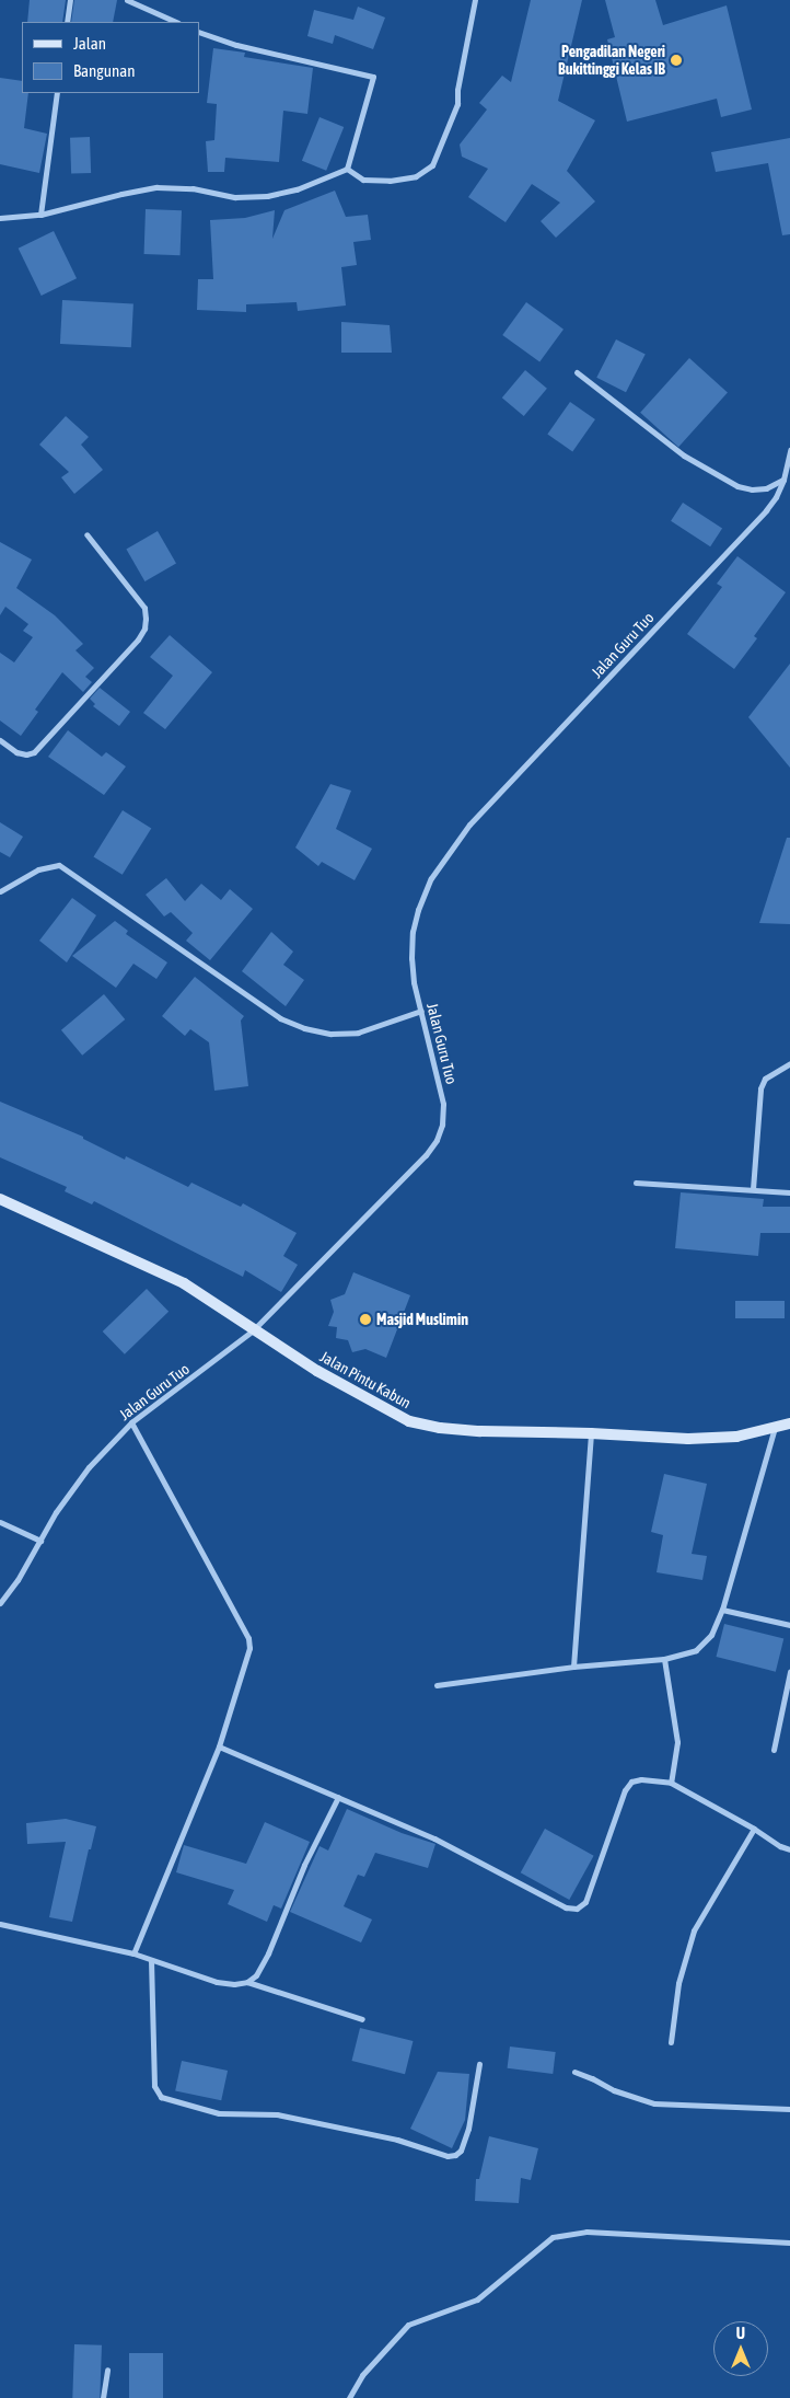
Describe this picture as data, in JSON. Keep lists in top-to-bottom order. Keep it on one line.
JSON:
{"streets":{"street":["Jalan Guru Tuo","Jalan Pintu Kabun"]},"crossings":[["Jalan Guru Tuo","Jalan Pintu Kabun"]],"places":["Pengadilan Negeri Bukittinggi Kelas IB","Masjid Muslimin"],"legend":["Jalan","Bangunan"],"north":"top"}
